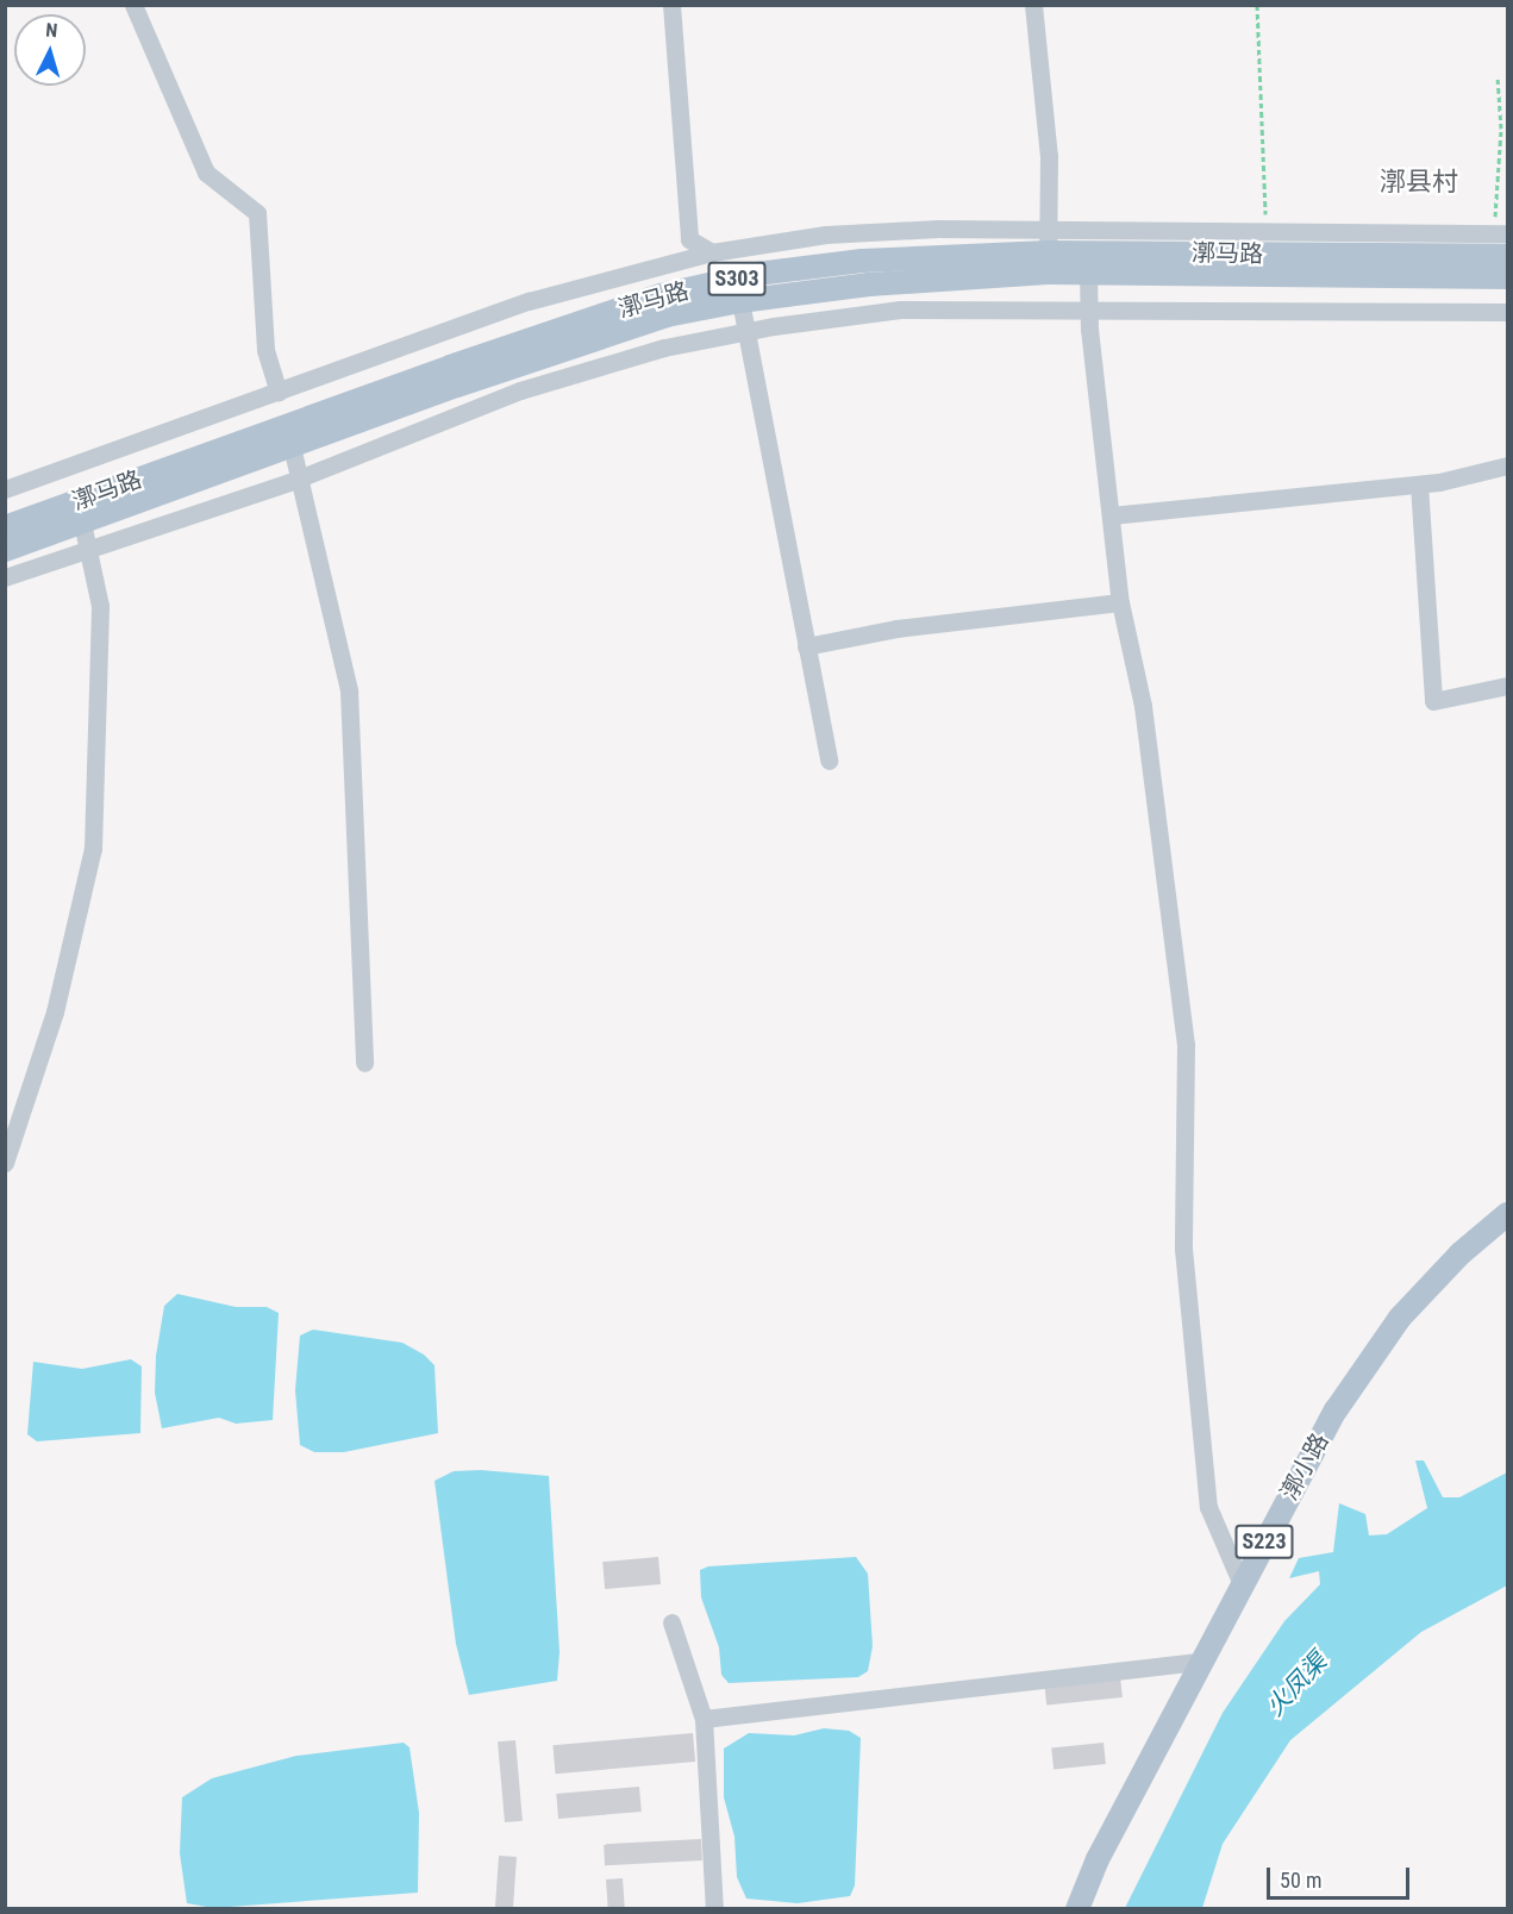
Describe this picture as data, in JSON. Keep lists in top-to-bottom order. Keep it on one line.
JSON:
{"streets":{"main road":["漷马路","S303","漷小路","S223"]},"districts":["漷县村"],"water":["火凤渠"],"scale_bar":"50 m","north":"top"}
